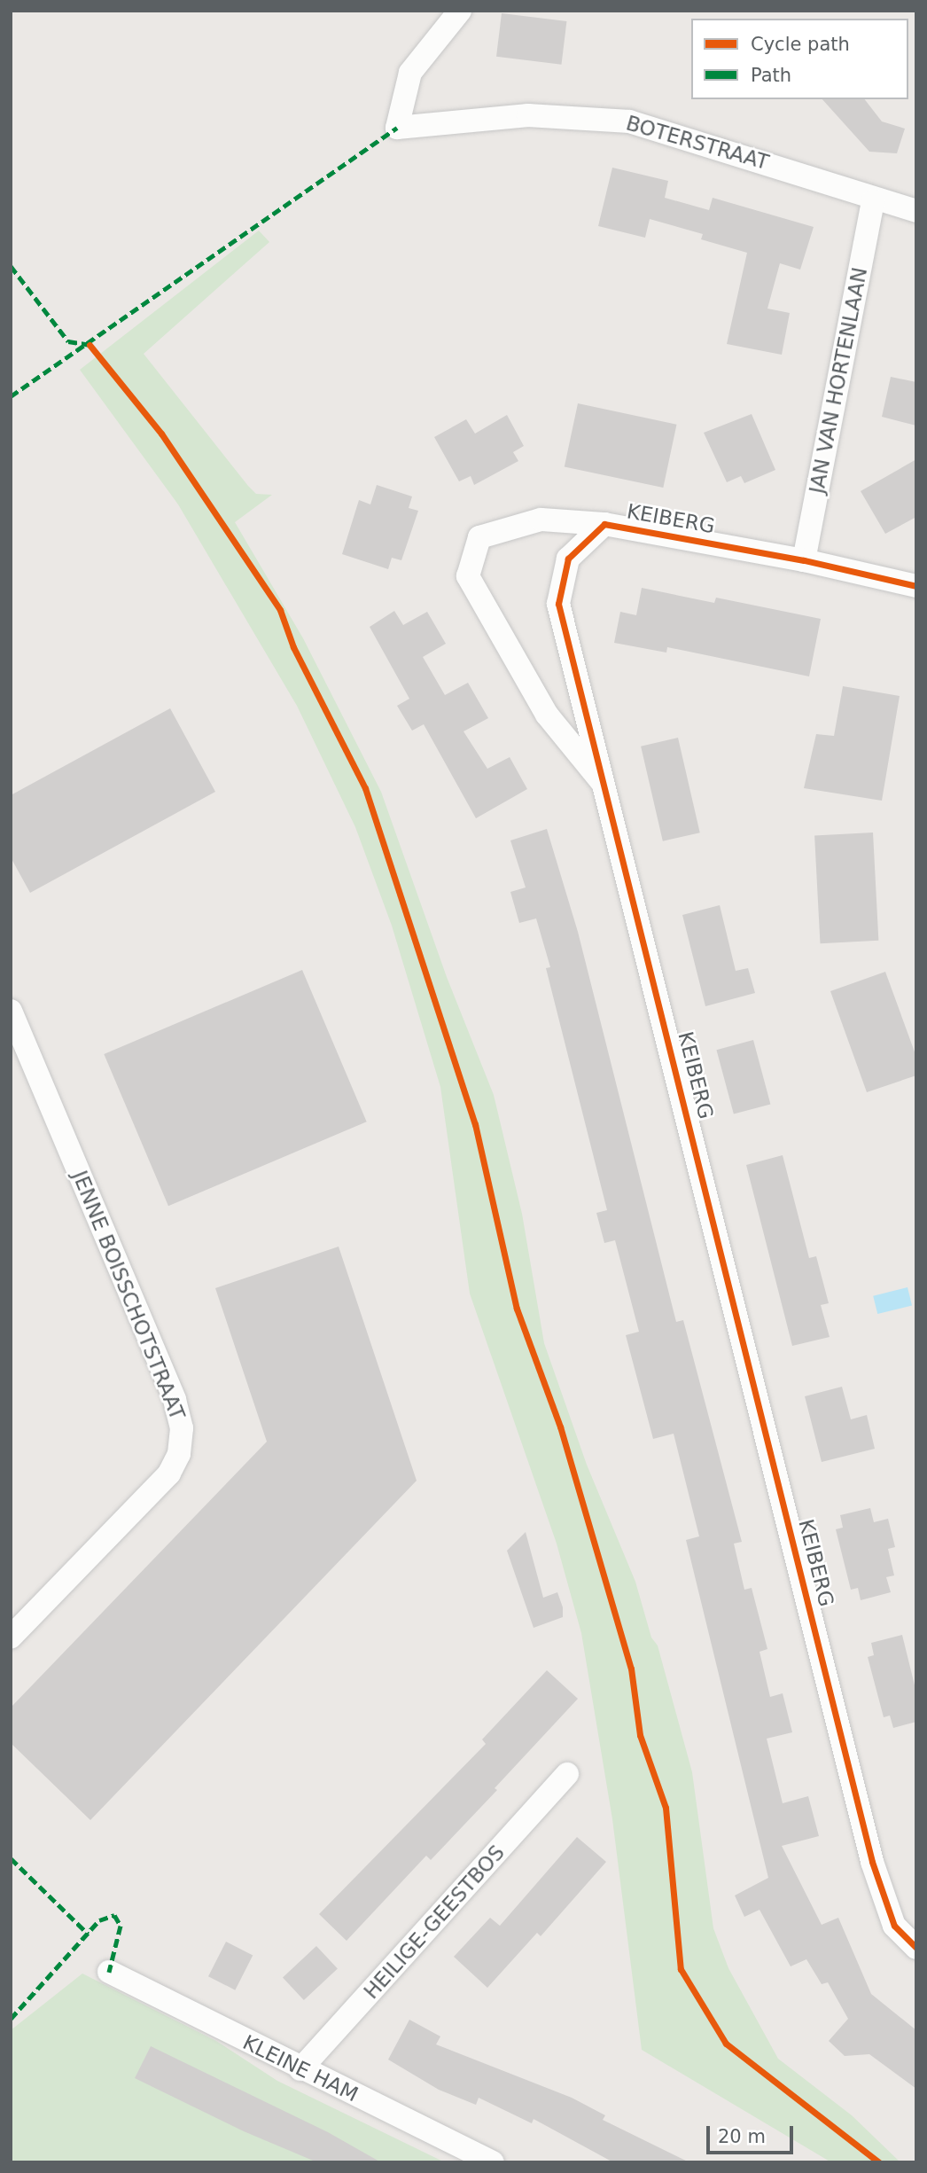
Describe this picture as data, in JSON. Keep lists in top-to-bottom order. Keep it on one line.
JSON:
{"streets":{"street":["BOTERSTRAAT","JAN VAN HORTENLAAN","KEIBERG","JENNE BOISSCHOTSTRAAT","HEILIGE-GEESTBOS","KLEINE HAM"]},"crossings":[["BOTERSTRAAT","JAN VAN HORTENLAAN"],["JAN VAN HORTENLAAN","KEIBERG"],["HEILIGE-GEESTBOS","KLEINE HAM"]],"legend":["Cycle path","Path"],"scale_bar":"20 m"}
